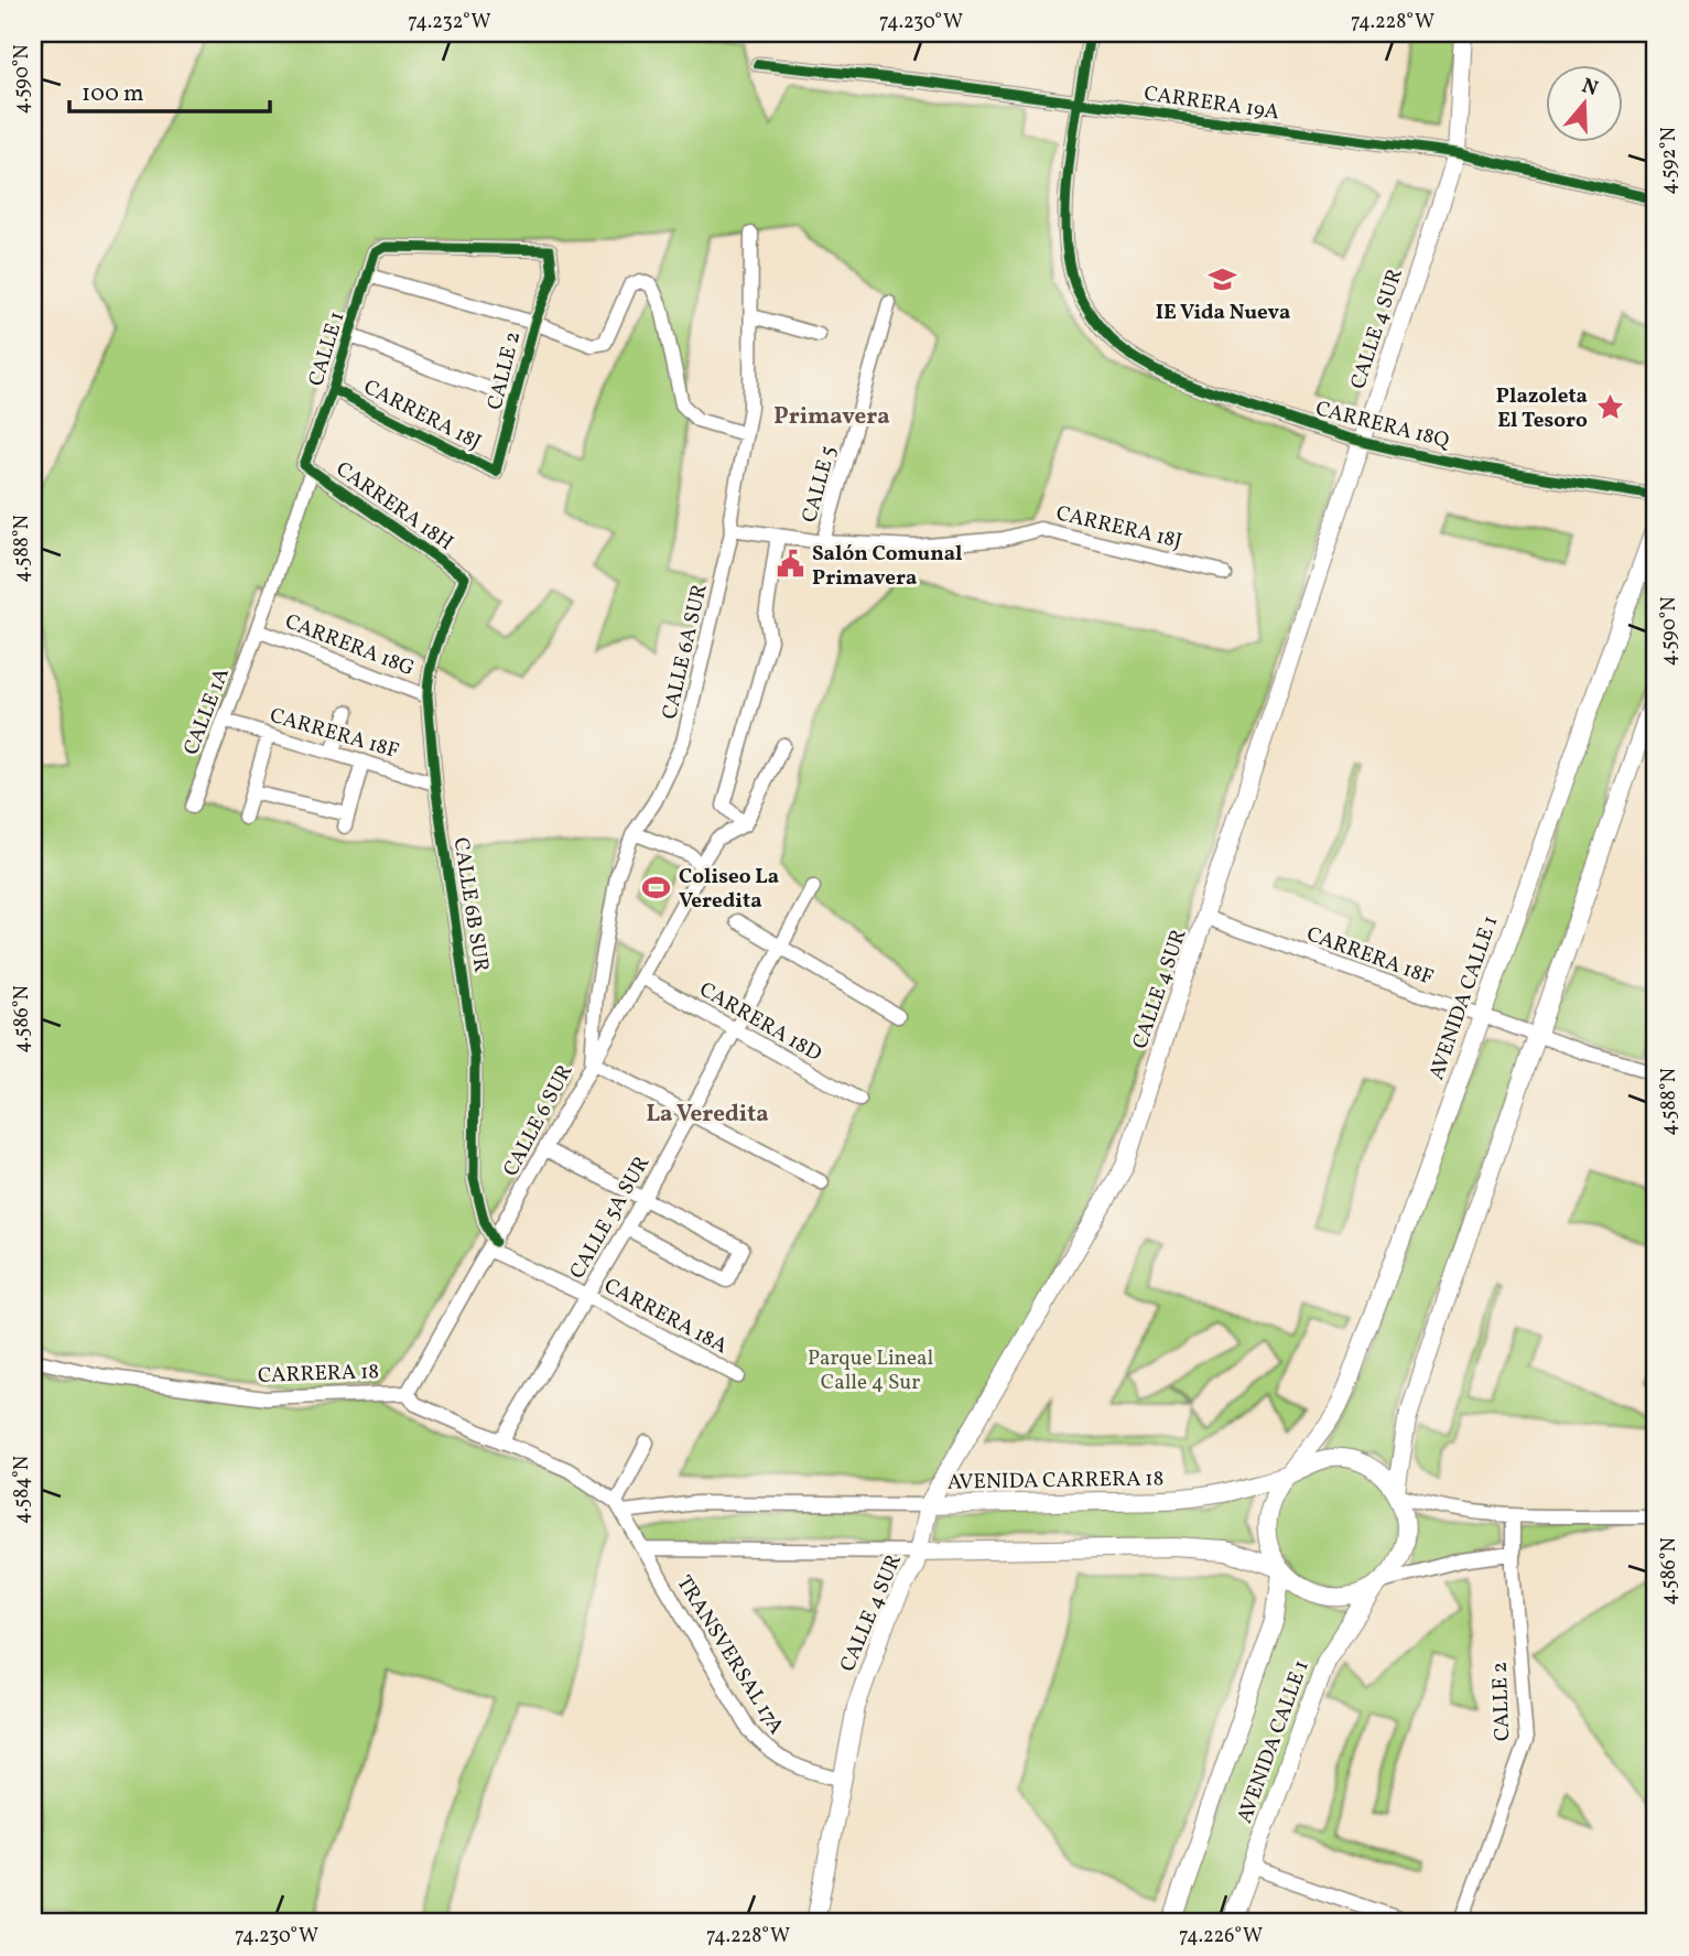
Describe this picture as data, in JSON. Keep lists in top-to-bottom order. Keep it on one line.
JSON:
{"streets":{"main road":["CALLE 4 SUR","AVENIDA CALLE 1","AVENIDA CARRERA 18"],"street":["CARRERA 19A","CALLE 1","CALLE 2","CARRERA 18J","CARRERA 18Q","CALLE 5","CARRERA 18H","CARRERA 18G","CALLE 6A SUR","CALLE 1A","CARRERA 18F","CALLE 6B SUR","CARRERA 18D","CALLE 6 SUR","CALLE 5A SUR","CARRERA 18A","CARRERA 18","TRANSVERSAL 17A"]},"crossings":[["CARRERA 19A","CALLE 4 SUR"],["CARRERA 19A","CARRERA 18Q"],["CALLE 4 SUR","CARRERA 18Q"],["CALLE 4 SUR","CARRERA 18F"],["CALLE 4 SUR","AVENIDA CARRERA 18"],["CALLE 4 SUR","TRANSVERSAL 17A"],["CALLE 1","CALLE 2"],["CALLE 1","CARRERA 18J"],["CALLE 1","CARRERA 18H"],["CALLE 1","CARRERA 18G"],["CALLE 1","CALLE 1A"],["CALLE 2","CARRERA 18J"],["CALLE 2","AVENIDA CARRERA 18"],["CARRERA 18J","CALLE 5"],["CARRERA 18J","CALLE 6A SUR"],["CARRERA 18H","CALLE 6B SUR"],["CARRERA 18G","CALLE 1A"],["CARRERA 18G","CALLE 6B SUR"],["CALLE 6A SUR","CALLE 6 SUR"],["CALLE 1A","CARRERA 18F"],["CARRERA 18F","CALLE 6B SUR"],["CARRERA 18F","AVENIDA CALLE 1"],["CALLE 6B SUR","CALLE 6 SUR"],["CALLE 6B SUR","CARRERA 18A"],["AVENIDA CALLE 1","AVENIDA CARRERA 18"],["CARRERA 18D","CALLE 6 SUR"],["CARRERA 18D","CALLE 5A SUR"],["CALLE 6 SUR","CARRERA 18A"],["CALLE 6 SUR","CARRERA 18"],["CALLE 5A SUR","CARRERA 18A"],["CALLE 5A SUR","CARRERA 18"],["CARRERA 18","AVENIDA CARRERA 18"],["CARRERA 18","TRANSVERSAL 17A"]],"districts":["Primavera","La Veredita"],"parks":["Parque Lineal Calle 4 Sur"],"places":{"school or university":["IE Vida Nueva"],"place":["Plazoleta El Tesoro"],"public building":["Salón Comunal Primavera"],"sports":["Coliseo La Veredita"]},"scale_bar":"100 m","north":"top","coordinates":["74.232°W","74.230°W","74.228°W","4.590°N","4.592°N","4.588°N","4.586°N","4.584°N","74.226°W"]}
